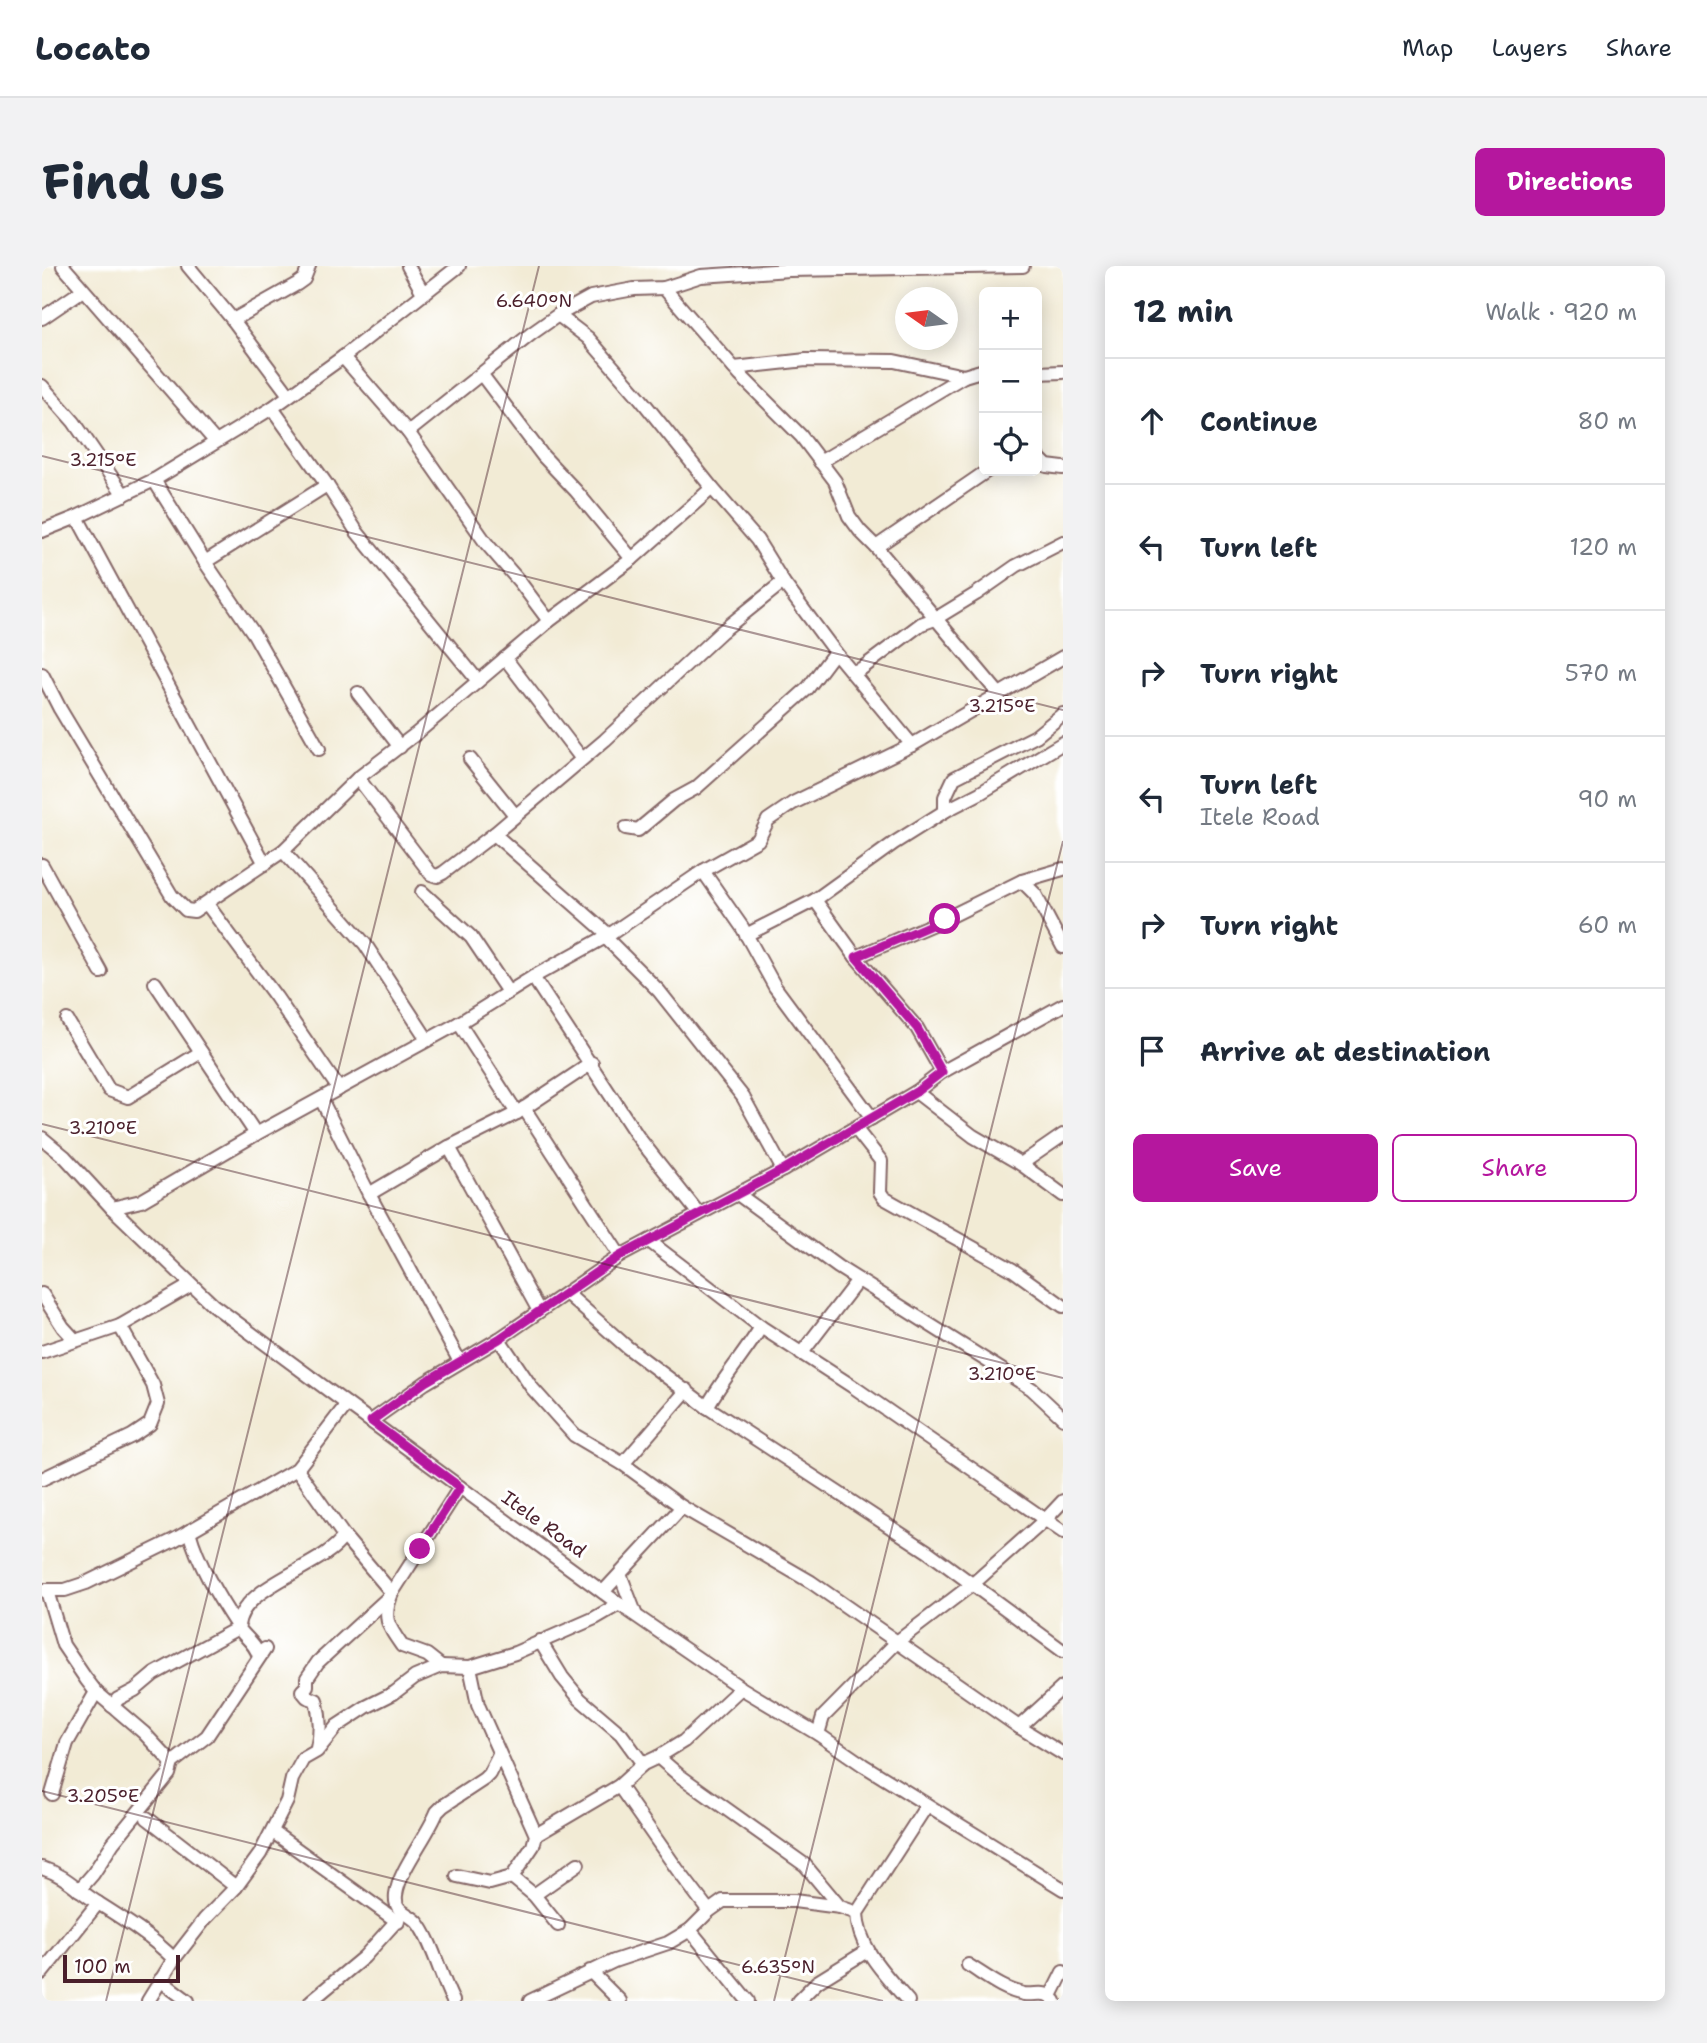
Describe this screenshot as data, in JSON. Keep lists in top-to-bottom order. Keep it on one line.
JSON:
{"streets":{"street":["Itele Road"]},"scale_bar":"100 m","north":"left","page":{"header":"Locato","nav":["Map","Layers","Share"],"buttons":["Directions",["Save","Share"]],"title":"Find us","heading":["12 min","Walk · 920 m"],"map_buttons":["+","−"],"list":[["Continue","80 m"],["Turn left","120 m"],["Turn right","570 m"],["Turn left","Itele Road","90 m"],["Turn right","60 m"],"Arrive at destination"],"scale":"100 m"},"coordinates":["6.640°N","3.215°E","3.210°E","3.205°E","6.635°N"]}
